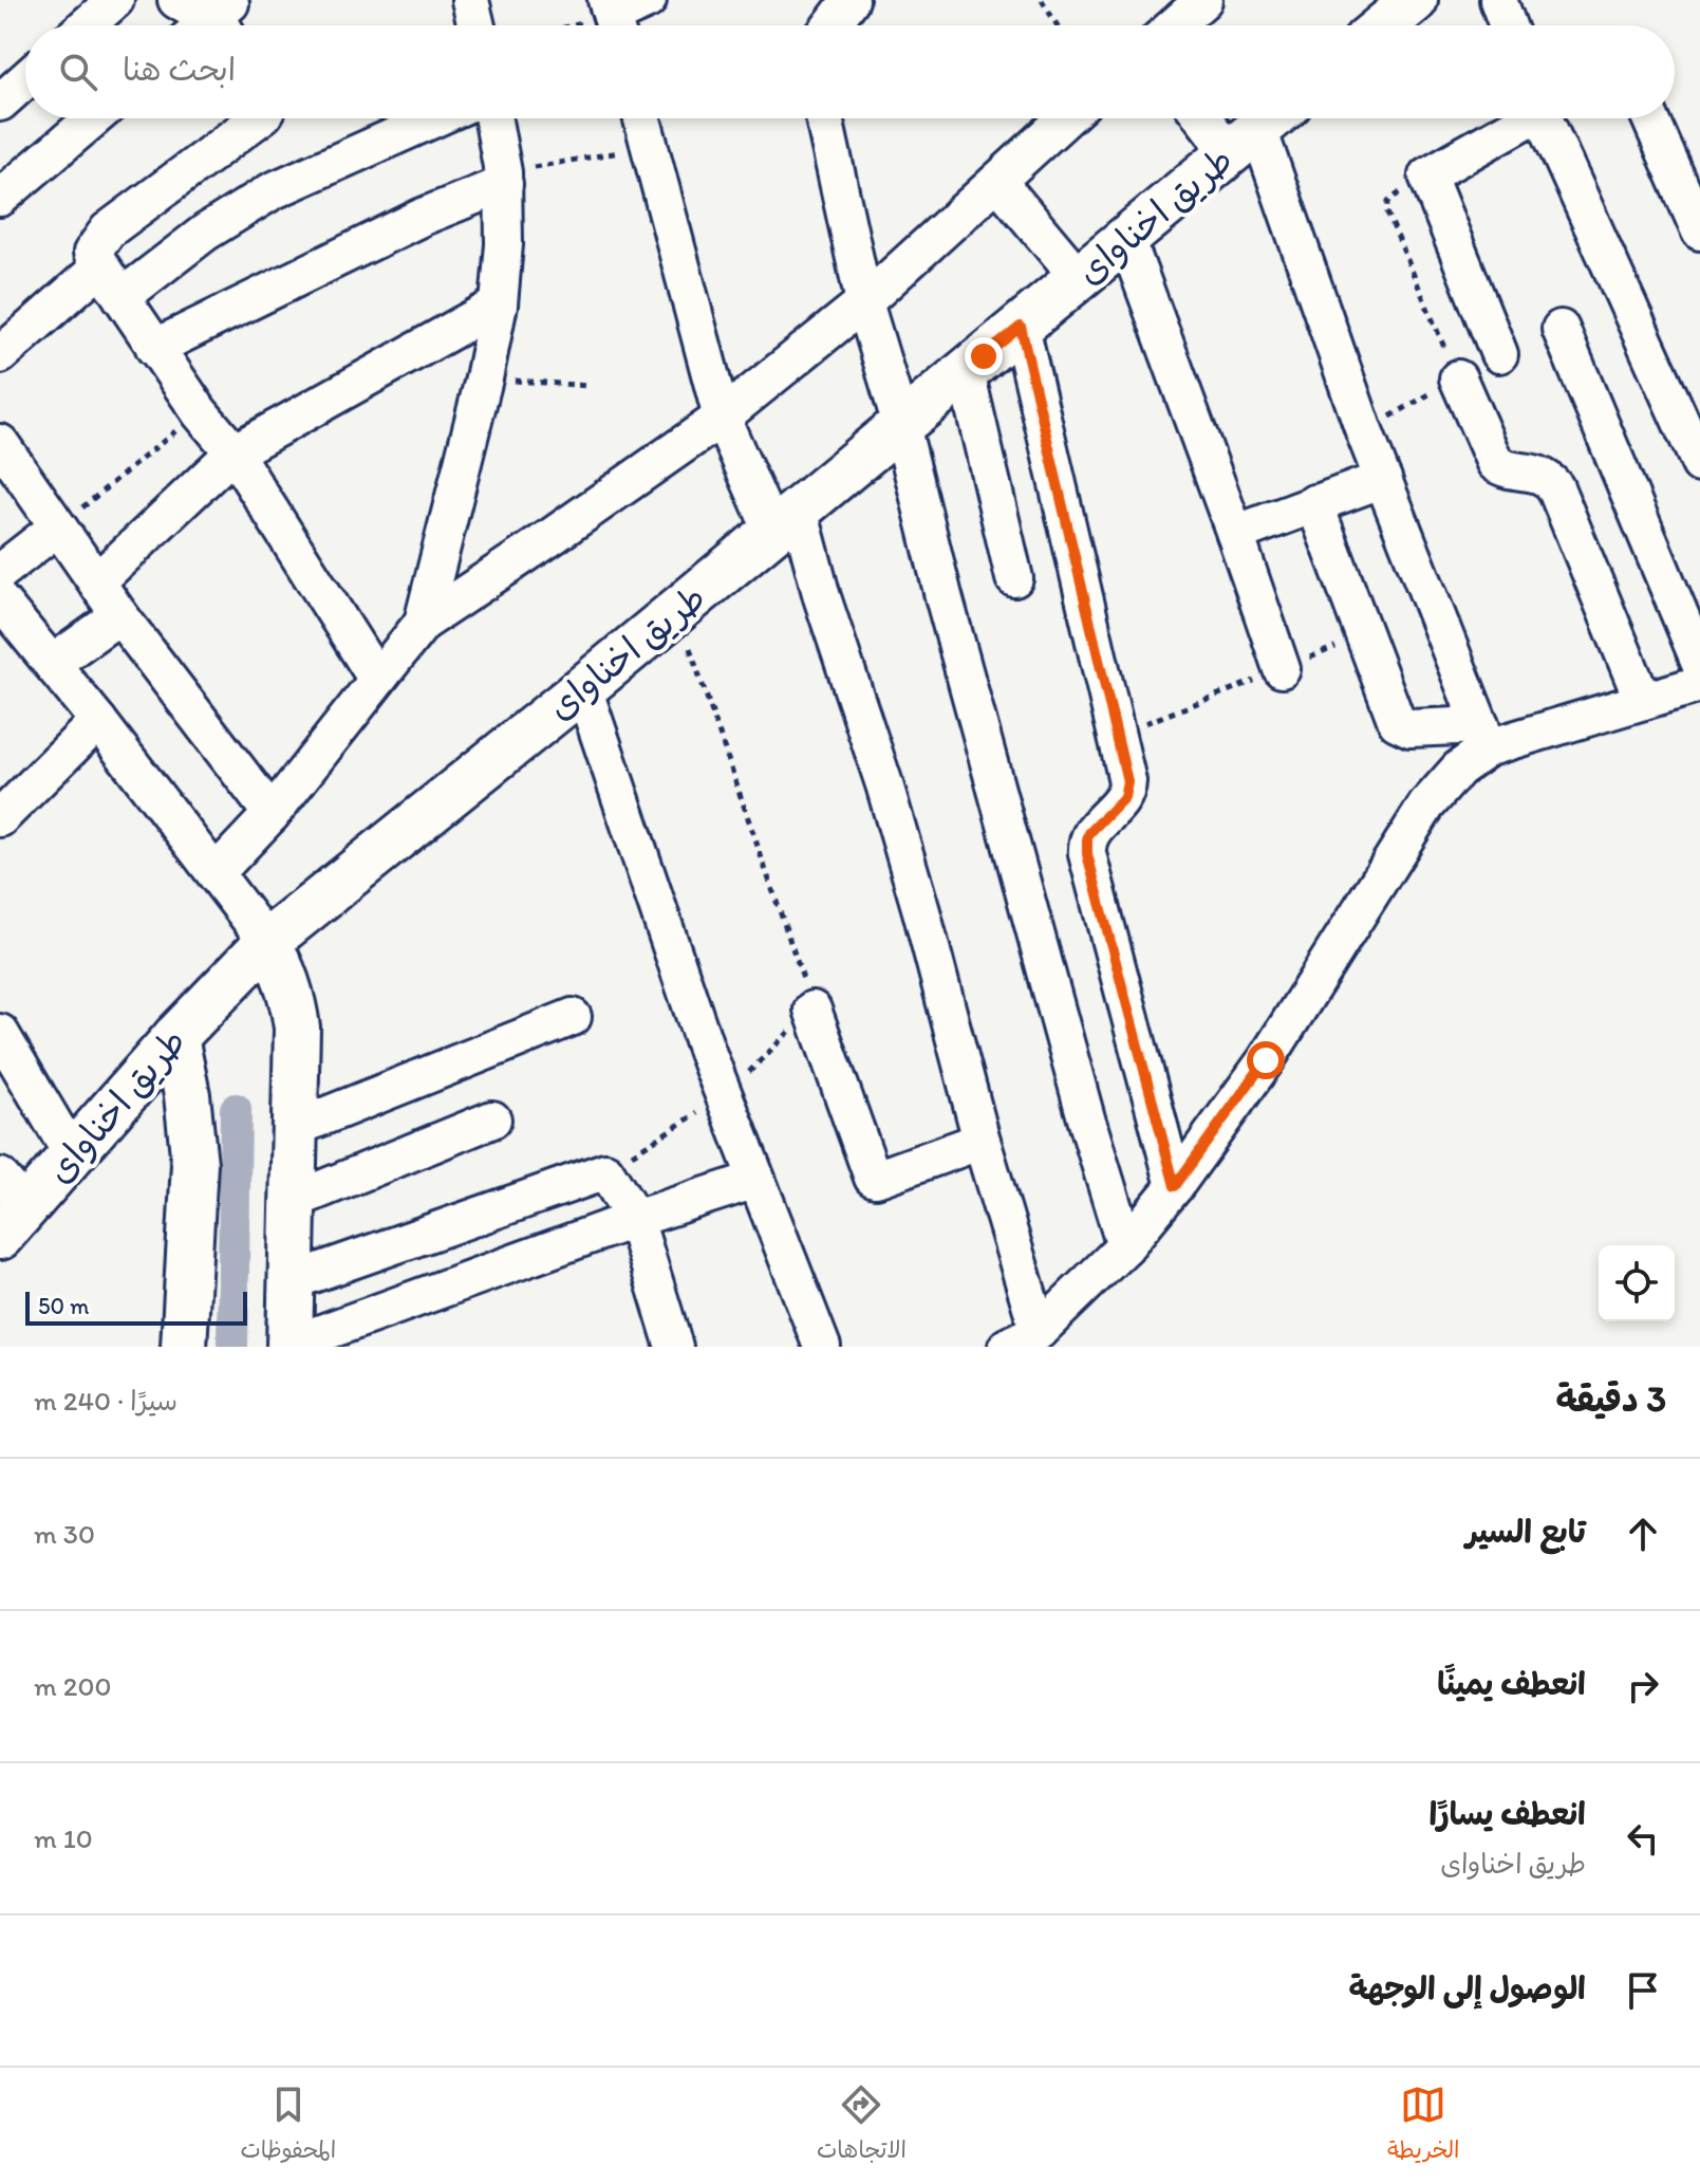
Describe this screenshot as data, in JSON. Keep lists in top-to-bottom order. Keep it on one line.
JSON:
{"streets":{"street":["طريق اخناواى"]},"scale_bar":"50 m","page":{"search":"ابحث هنا","scale":"50 m","heading":["3 دقيقة","سيرًا · 240 m"],"list":[["تابع السير","30 m"],["انعطف يمينًا","200 m"],["انعطف يسارًا","طريق اخناواى","10 m"],"الوصول إلى الوجهة"],"nav":["الخريطة","الاتجاهات","المحفوظات"]}}
